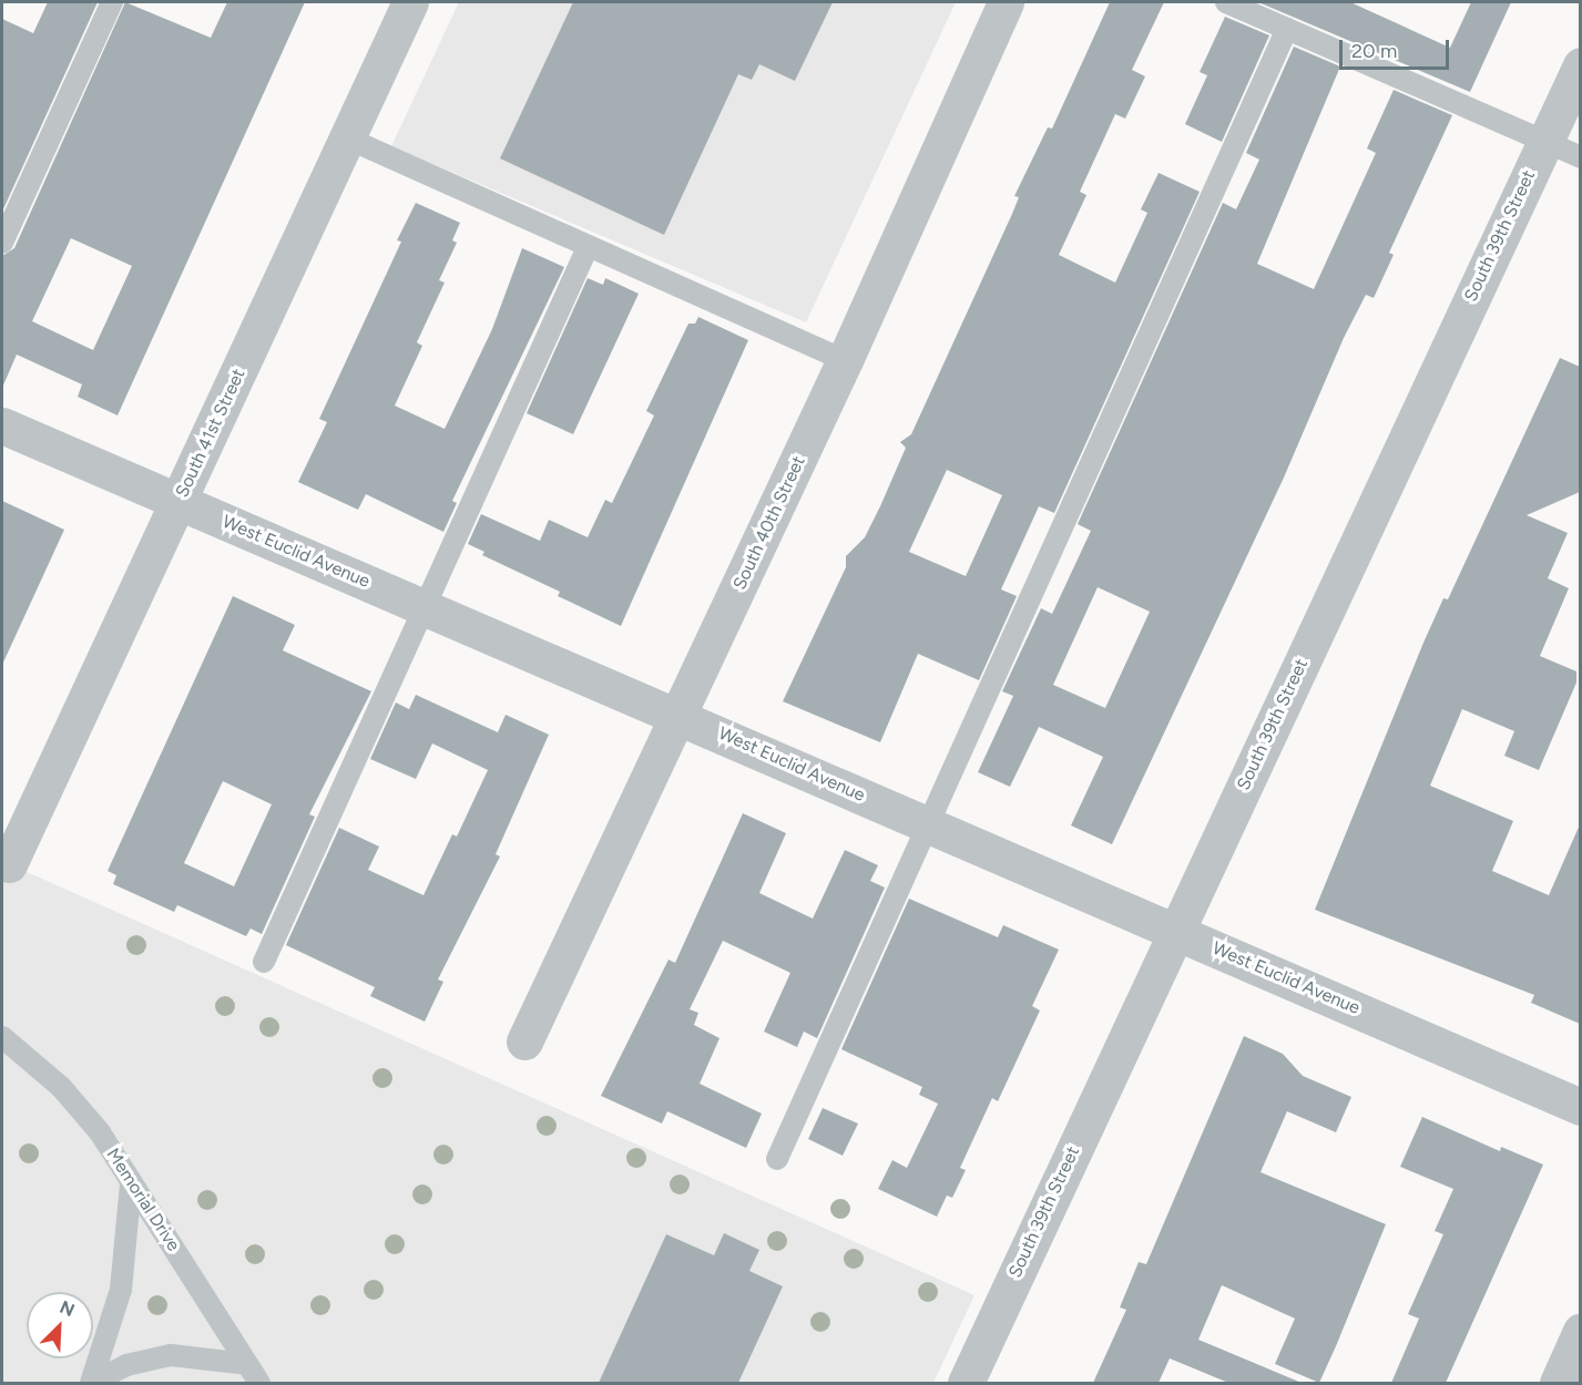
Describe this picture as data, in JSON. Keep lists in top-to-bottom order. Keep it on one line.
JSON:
{"streets":{"street":["South 39th Street","South 41st Street","South 40th Street","West Euclid Avenue"],"lane":["Memorial Drive"]},"crossings":[["South 39th Street","West Euclid Avenue"],["South 41st Street","West Euclid Avenue"],["South 40th Street","West Euclid Avenue"]],"scale_bar":"20 m","north":"top right"}
